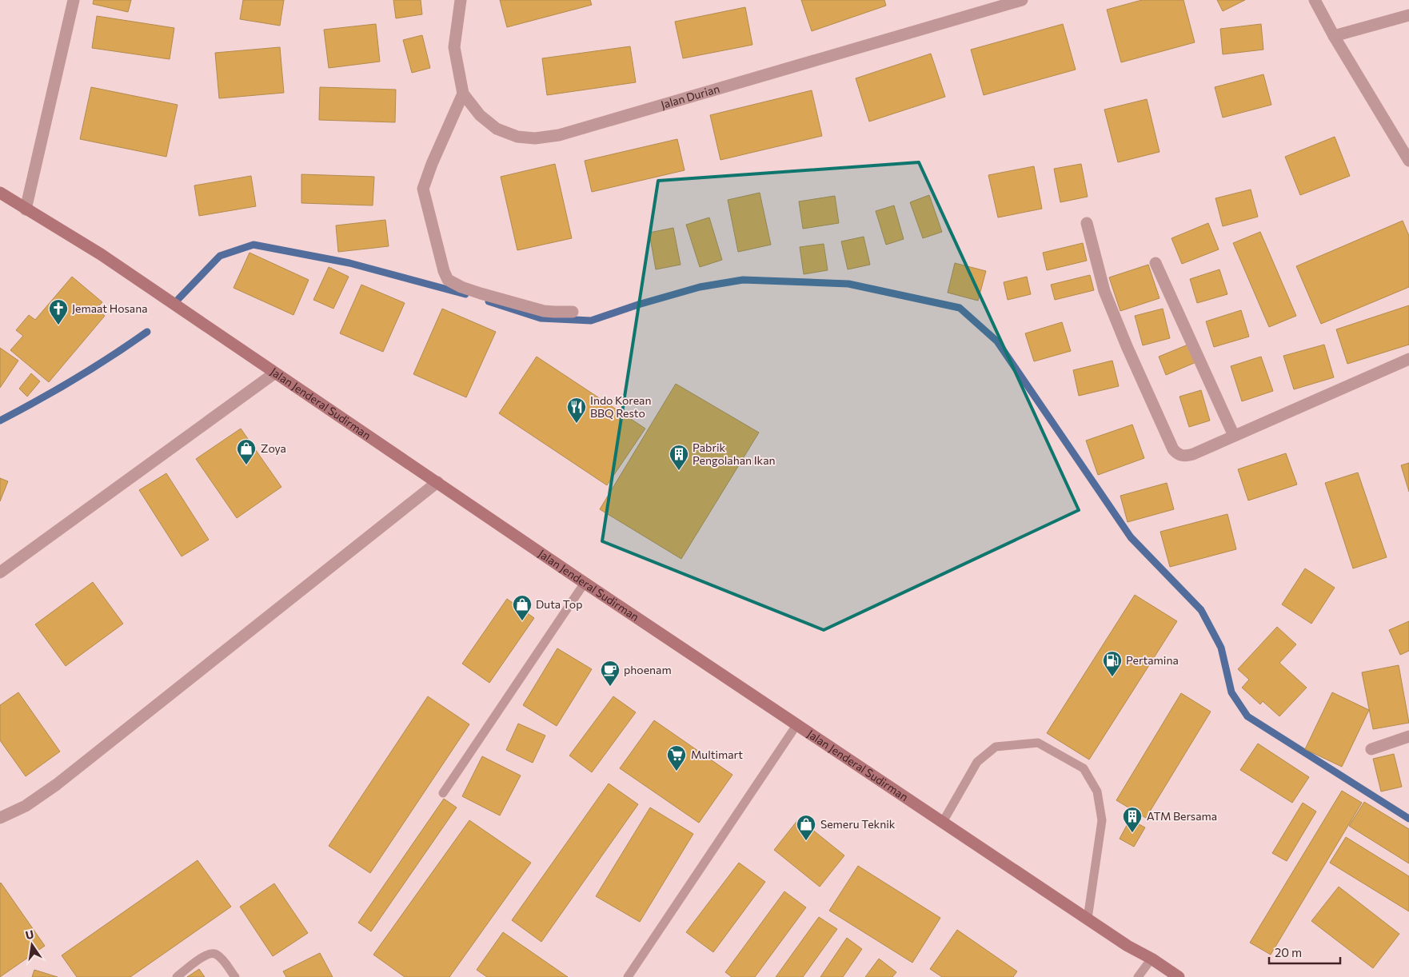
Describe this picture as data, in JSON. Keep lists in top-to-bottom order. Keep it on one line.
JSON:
{"streets":{"main road":["Jalan Jenderal Sudirman"],"street":["Jalan Durian"]},"places":{"church":["Jemaat Hosana"],"restaurant":["Indo Korean BBQ Resto"],"shop":["Zoya","Duta Top","Semeru Teknik"],"building":["Pabrik Pengolahan Ikan","ATM Bersama"],"fuel station":["Pertamina"],"cafe":["phoenam"],"supermarket":["Multimart"]},"scale_bar":"20 m","north":"top"}
